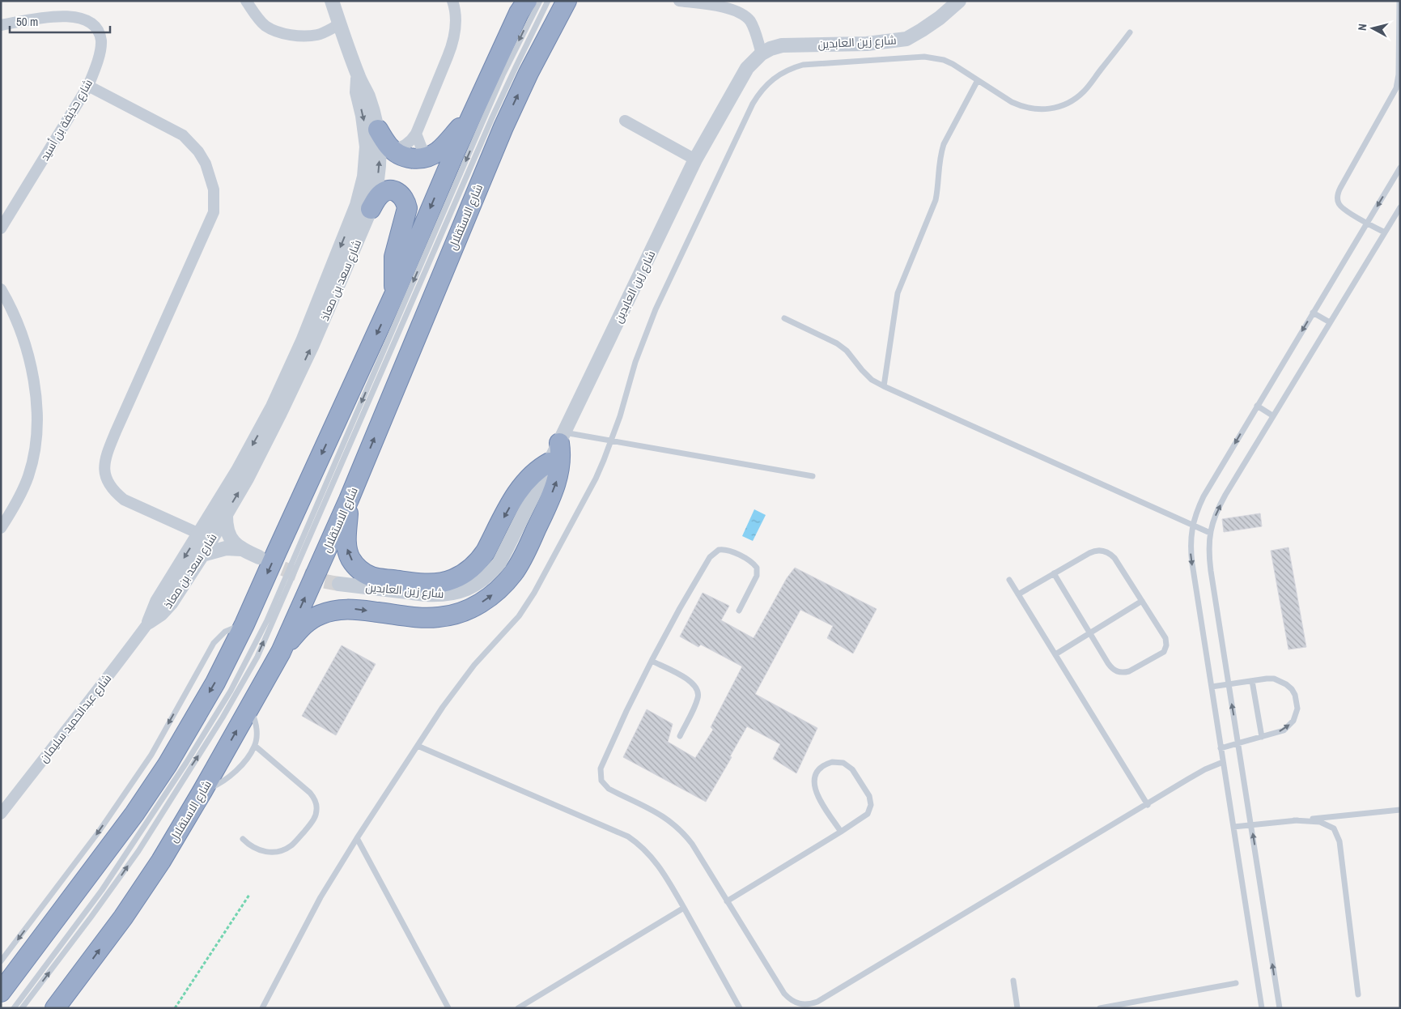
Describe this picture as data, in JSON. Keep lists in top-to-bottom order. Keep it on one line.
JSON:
{"streets":{"highway":["شارع الاستقلال"],"street":["شارع زين العابدين","شارع حذيفة بن أسيد","شارع سعد بن معاذ","شارع عبدالحميد سليمان"]},"crossings":[["شارع سعد بن معاذ","شارع عبدالحميد سليمان"]],"scale_bar":"50 m","north":"left"}
